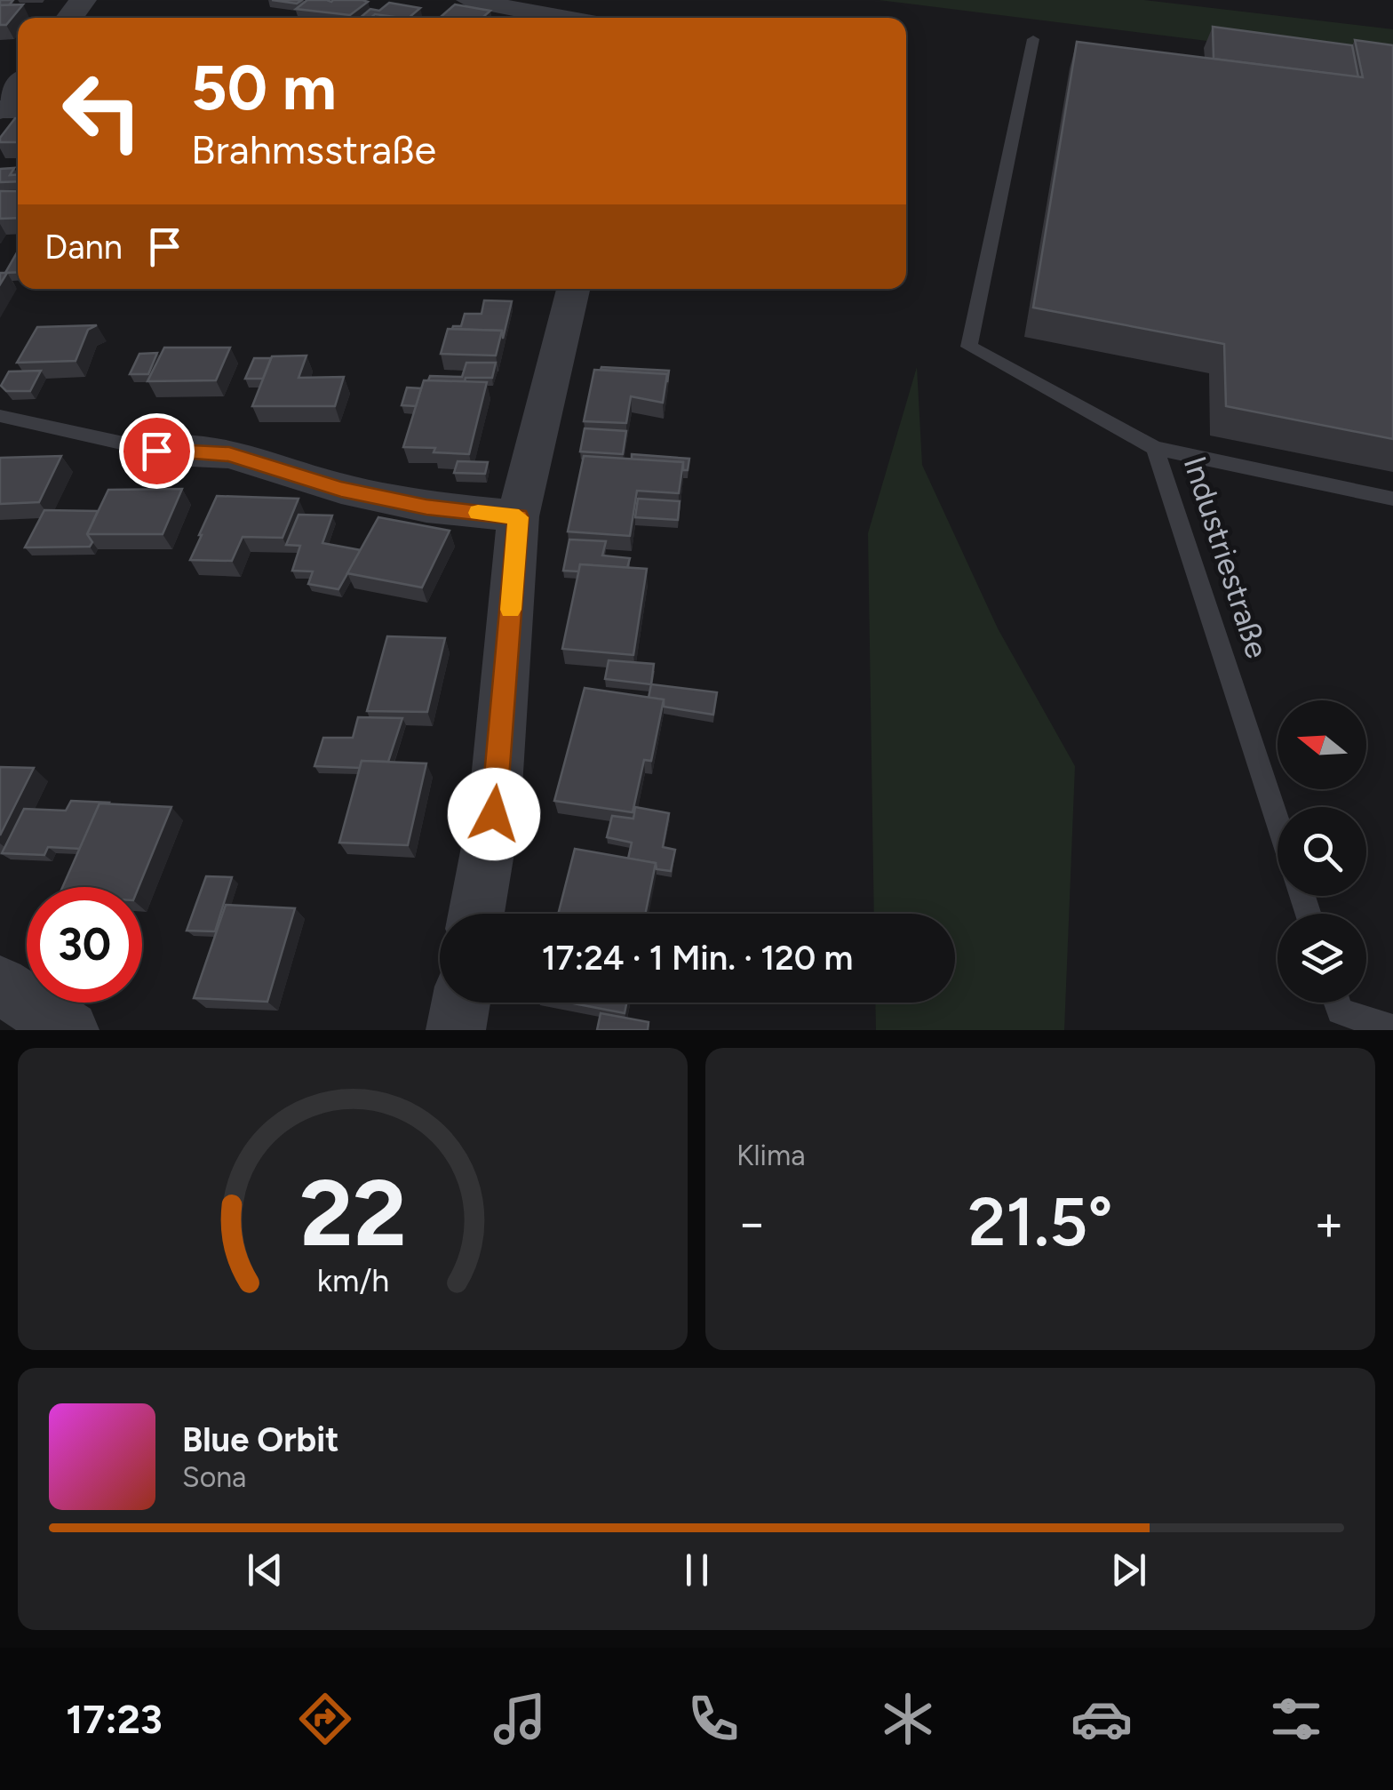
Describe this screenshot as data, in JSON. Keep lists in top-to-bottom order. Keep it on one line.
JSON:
{"streets":{"lane":["Industriestraße"]},"north":"left","page":{"turn":["50 m","Brahmsstraße"],"then":"Dann","limit":"30","trip":"17:24 · 1 Min. · 120 m","tile":"Klima","heat":["−","21.5°","+"],"song":["Blue Orbit","Sona"],"tabs":"17:23","gauge":["22","km/h"]}}
